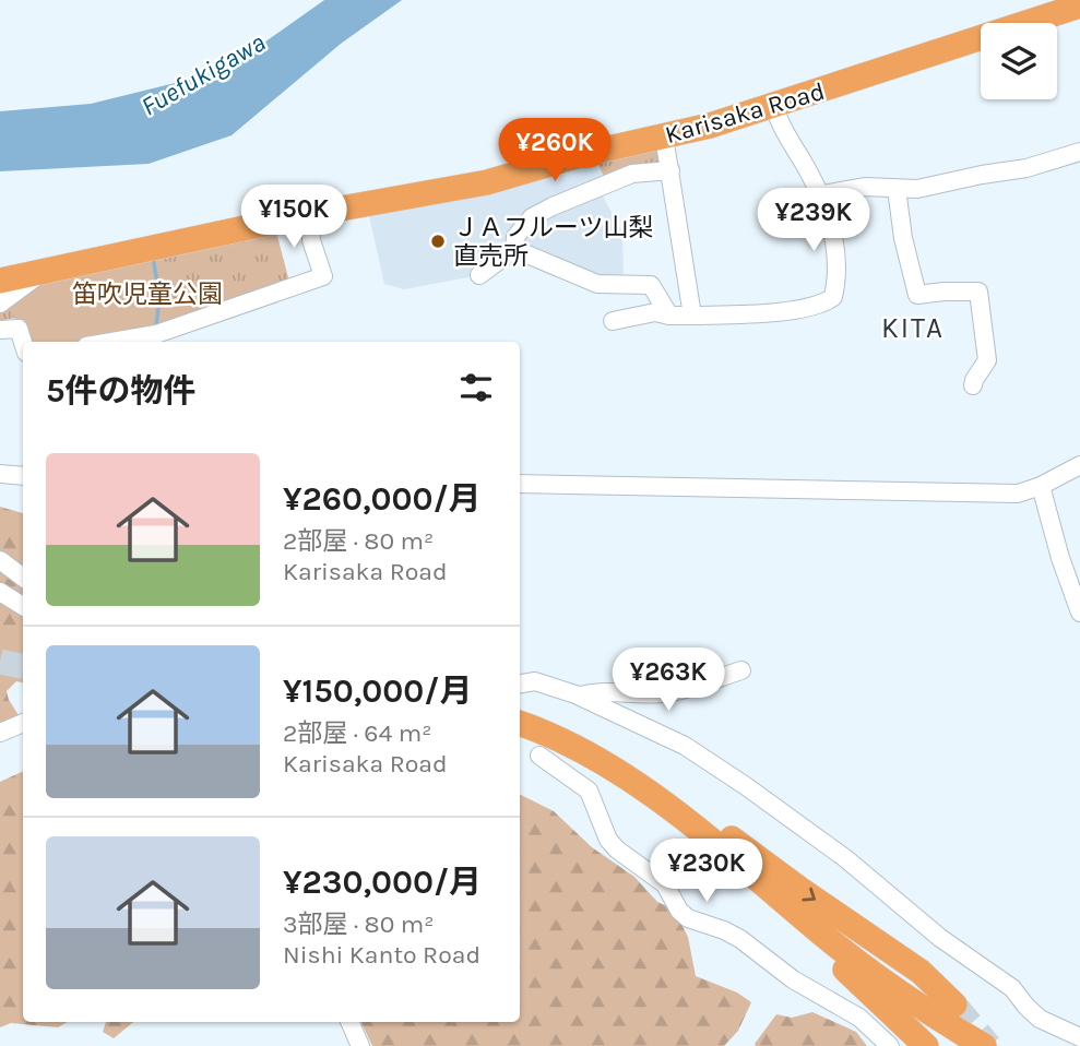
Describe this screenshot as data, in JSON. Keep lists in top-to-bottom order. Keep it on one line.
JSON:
{"streets":{"highway":["Karisaka Road"]},"districts":["KITA"],"water":["Fuefukigawa"],"parks":["笛吹児童公園"],"places":["ＪＡフルーツ山梨 直売所"],"page":{"price":["¥260K","¥150K","¥239K","¥263K","¥230K"],"heading":"5件の物件","list":[{"name":"¥260,000/月","note":"2部屋 · 80 m² · Karisaka Road"},{"name":"¥150,000/月","note":"2部屋 · 64 m² · Karisaka Road"},{"name":"¥230,000/月","note":"3部屋 · 80 m² · Nishi Kanto Road"}]}}
